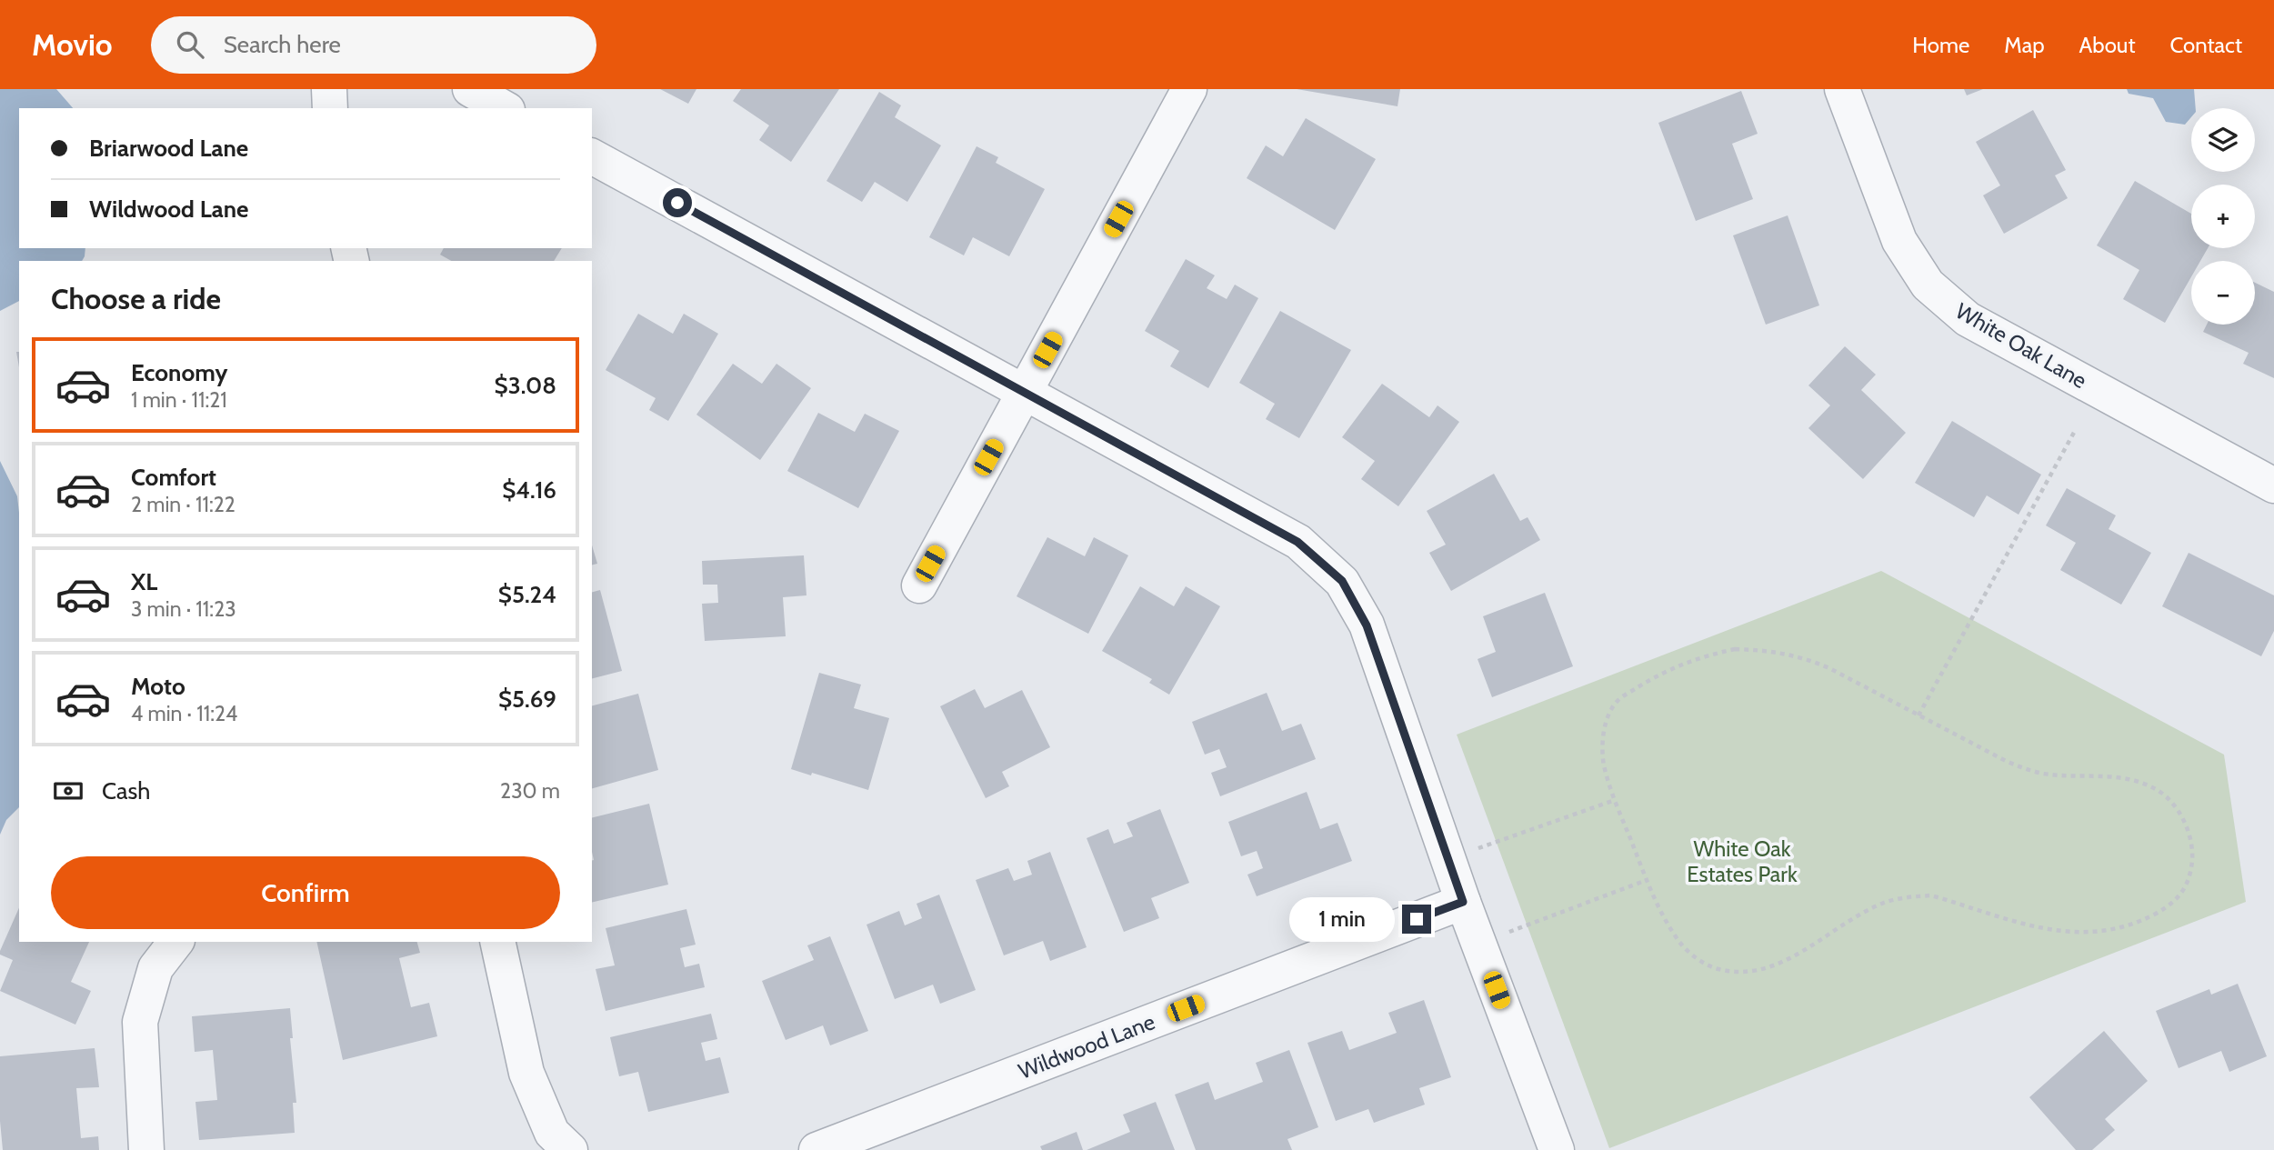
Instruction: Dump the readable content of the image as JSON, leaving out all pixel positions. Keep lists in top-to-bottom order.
{
  "streets": {
    "street": ["White Oak Lane", "Wildwood Lane"]
  },
  "parks": ["White Oak Estates Park"],
  "page": {
    "header": "Movio",
    "search": "Search here",
    "nav": [
      "Home",
      "Map",
      "About",
      "Contact"
    ],
    "map_buttons": ["+", "−"],
    "banner": ["Briarwood Lane", "Wildwood Lane"],
    "heading": "Choose a ride",
    "list": [
      {
        "name": "Economy",
        "note": "1 min · 11:21",
        "value": "$3.08"
      },
      {
        "name": "Comfort",
        "note": "2 min · 11:22",
        "value": "$4.16"
      },
      {
        "name": "XL",
        "note": "3 min · 11:23",
        "value": "$5.24"
      },
      {
        "name": "Moto",
        "note": "4 min · 11:24",
        "value": "$5.69"
      }
    ],
    "pay": ["Cash", "230 m"],
    "buttons": "Confirm",
    "bubble": "1 min"
  }
}
